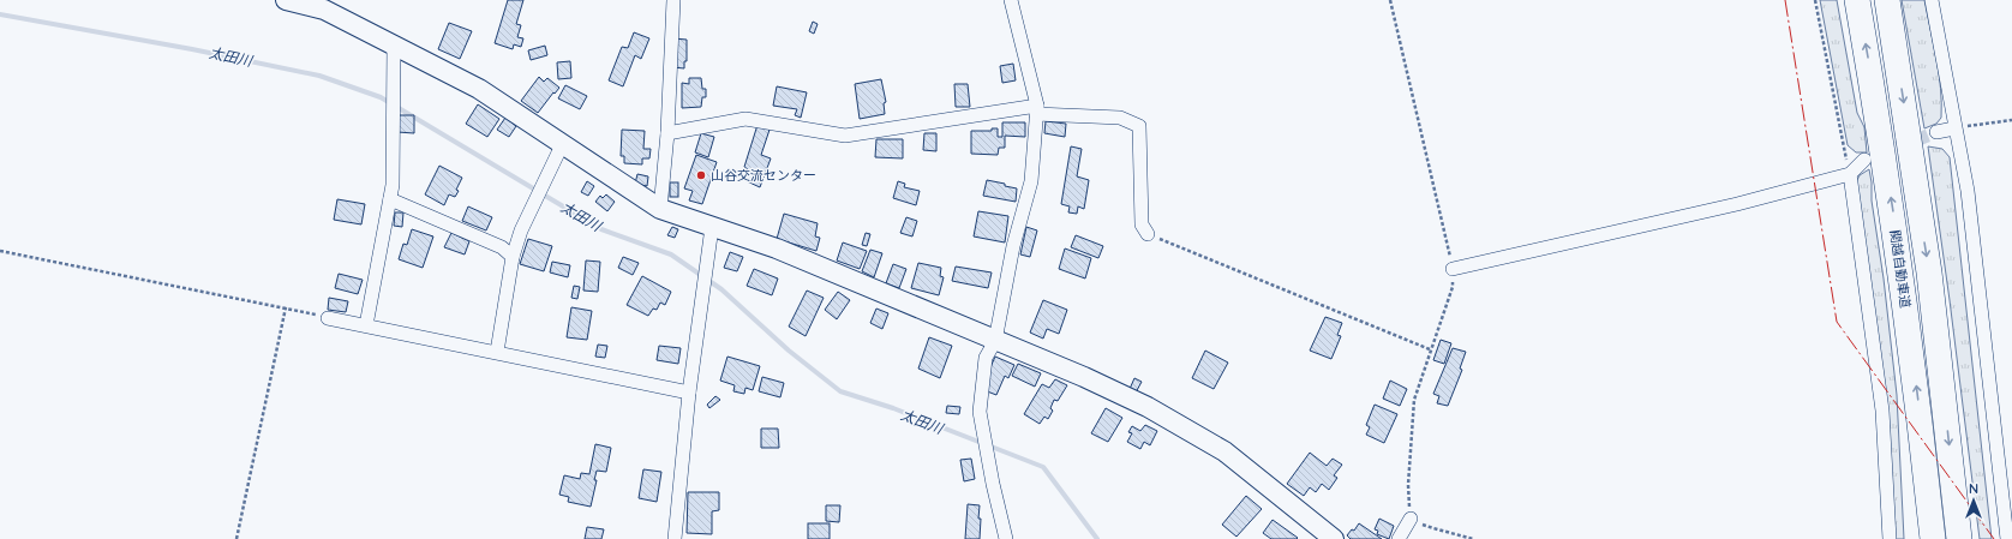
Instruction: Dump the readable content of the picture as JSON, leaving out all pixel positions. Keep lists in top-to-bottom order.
{
  "streets": {
    "highway": ["関越自動車道"]
  },
  "water": ["太田川"],
  "places": ["山谷交流センター"],
  "north": "top"
}
